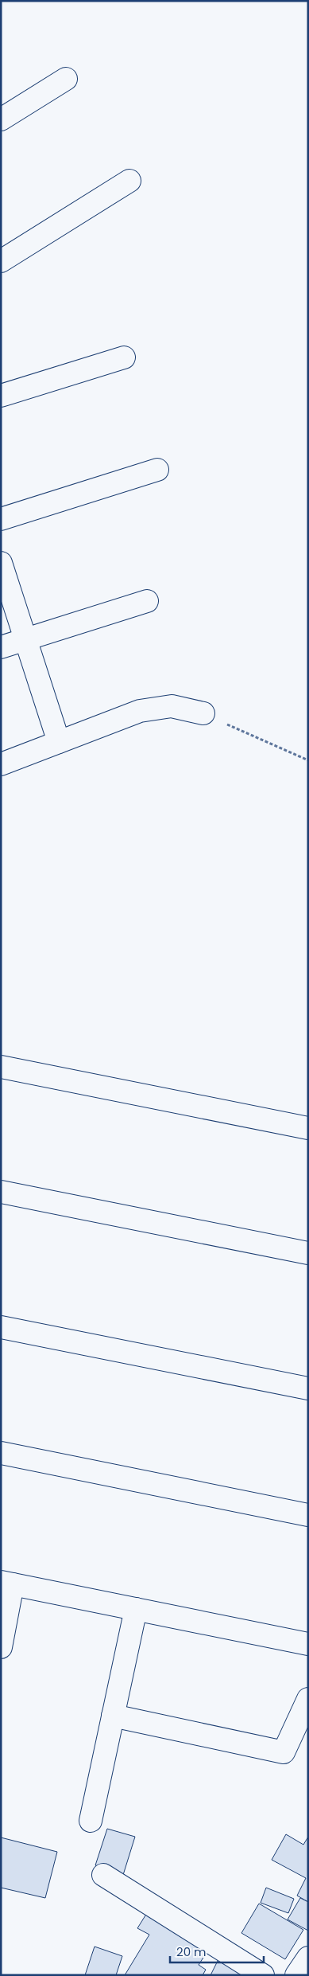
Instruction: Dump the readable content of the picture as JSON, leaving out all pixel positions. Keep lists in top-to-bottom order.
{
  "scale_bar": "20 m"
}
